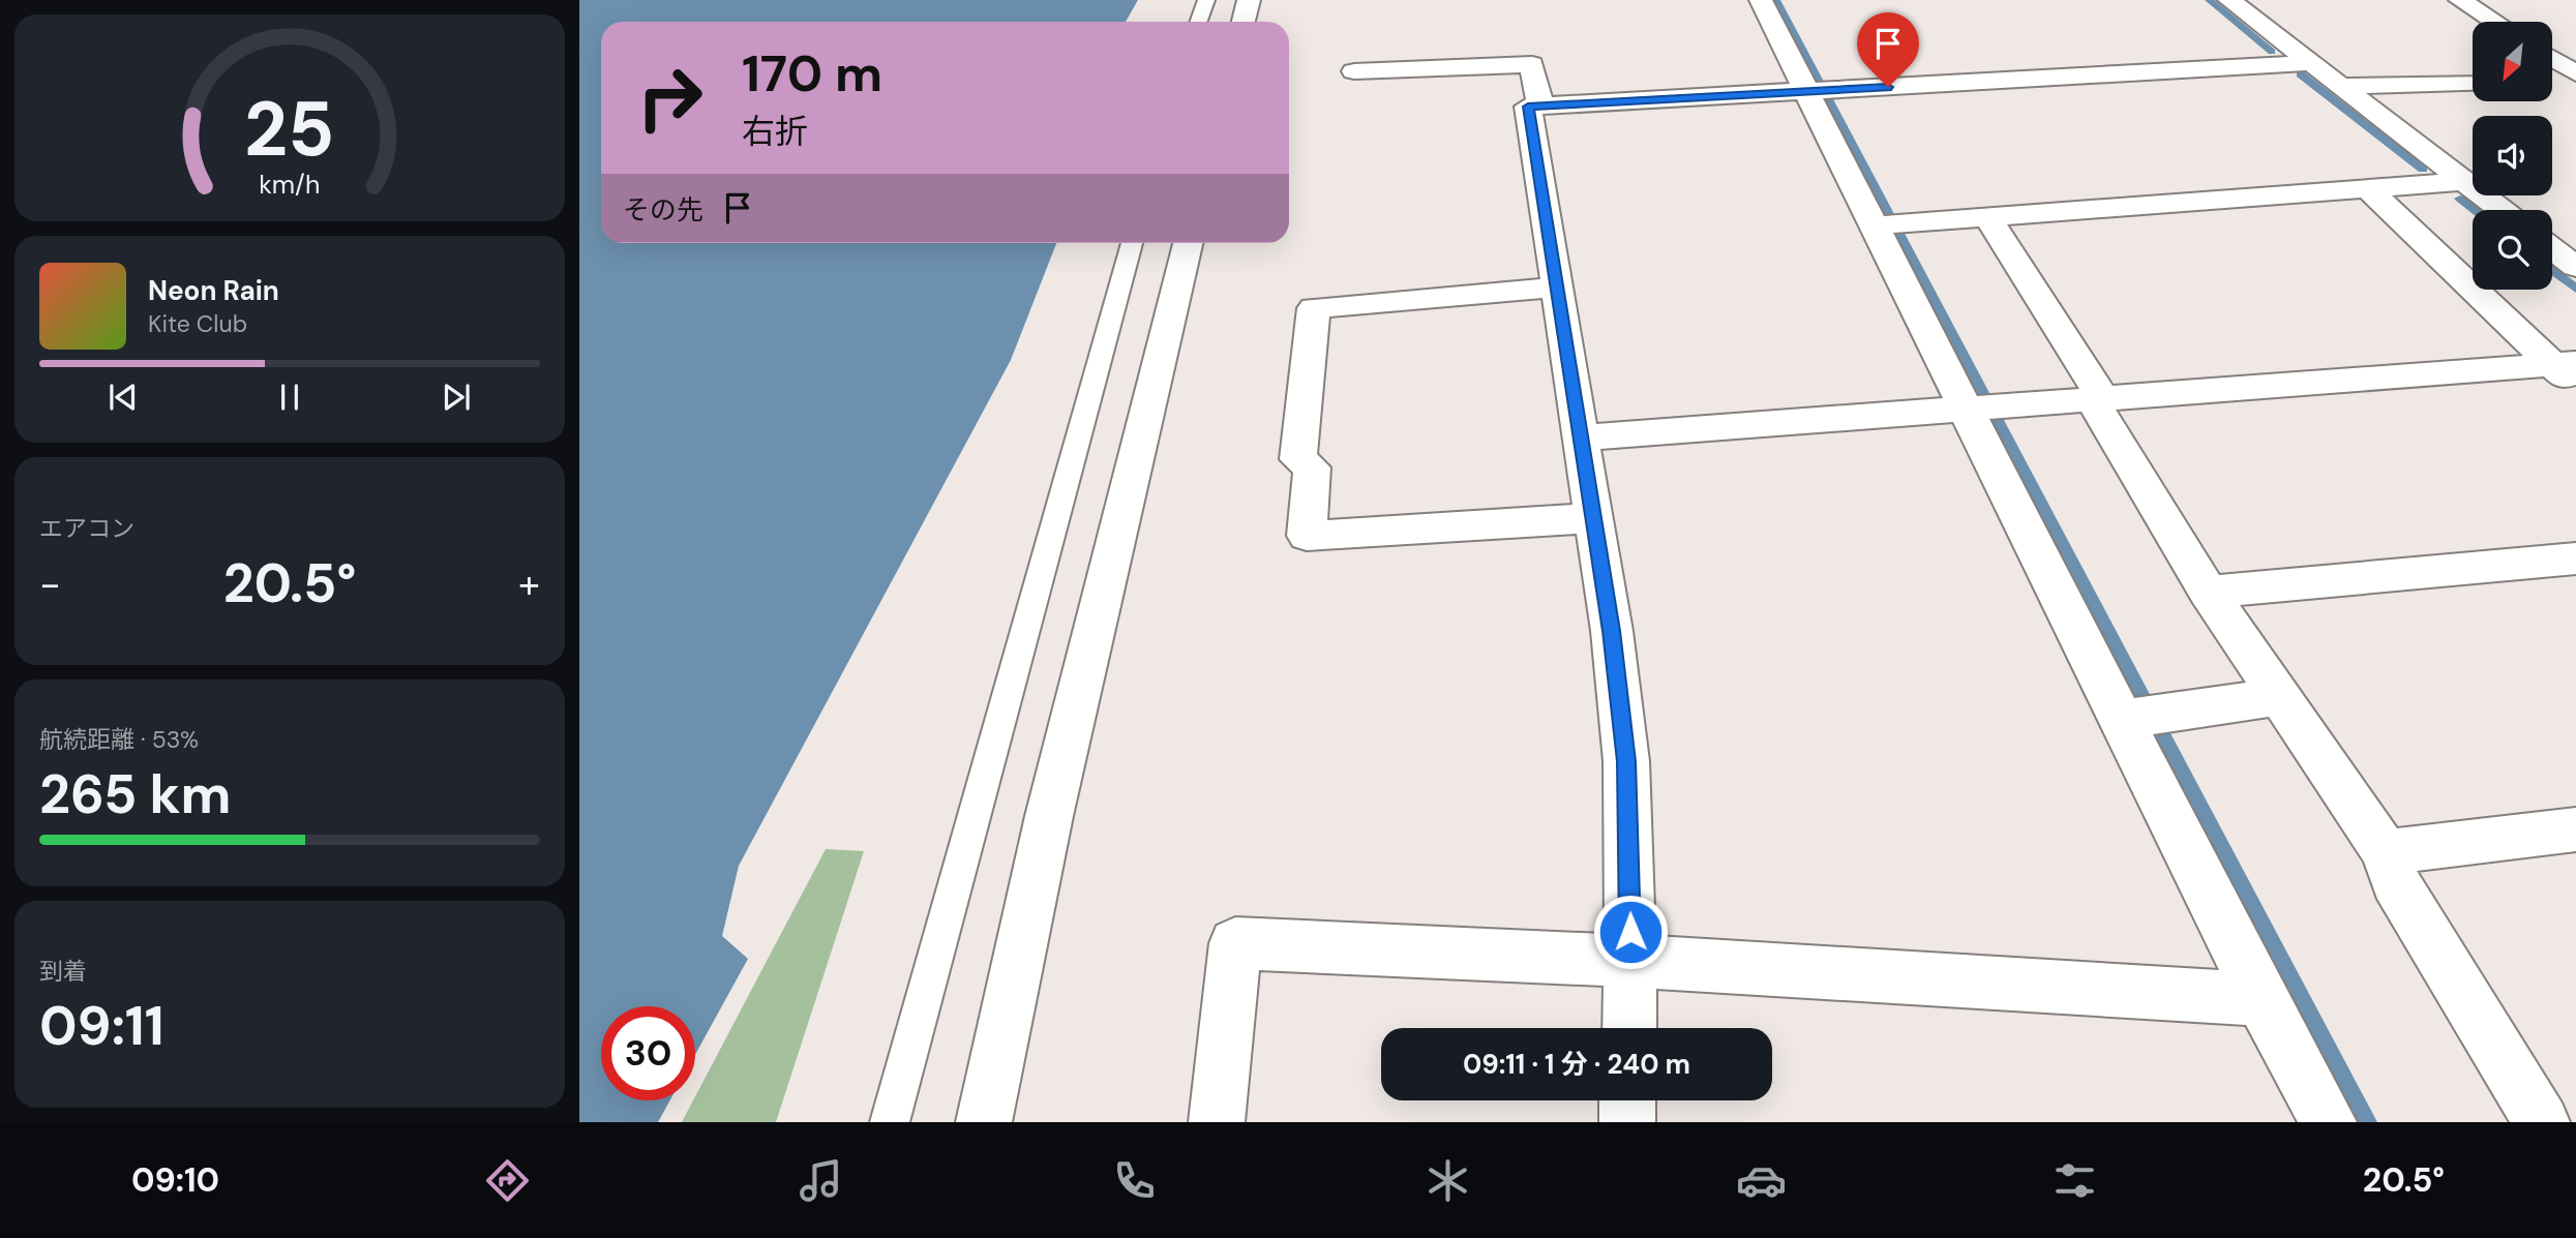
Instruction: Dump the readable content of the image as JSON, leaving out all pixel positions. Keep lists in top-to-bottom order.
{
  "north": "bottom left",
  "page": {
    "turn": ["170 m", "右折"],
    "then": "その先",
    "song": ["Neon Rain", "Kite Club"],
    "tile": [
      "エアコン",
      ["航続距離 · 53%", "265 km"],
      ["到着", "09:11"]
    ],
    "heat": ["−", "20.5°", "+"],
    "limit": "30",
    "trip": "09:11 · 1 分 · 240 m",
    "tabs": ["09:10", "20.5°"],
    "gauge": ["25", "km/h"]
  }
}
